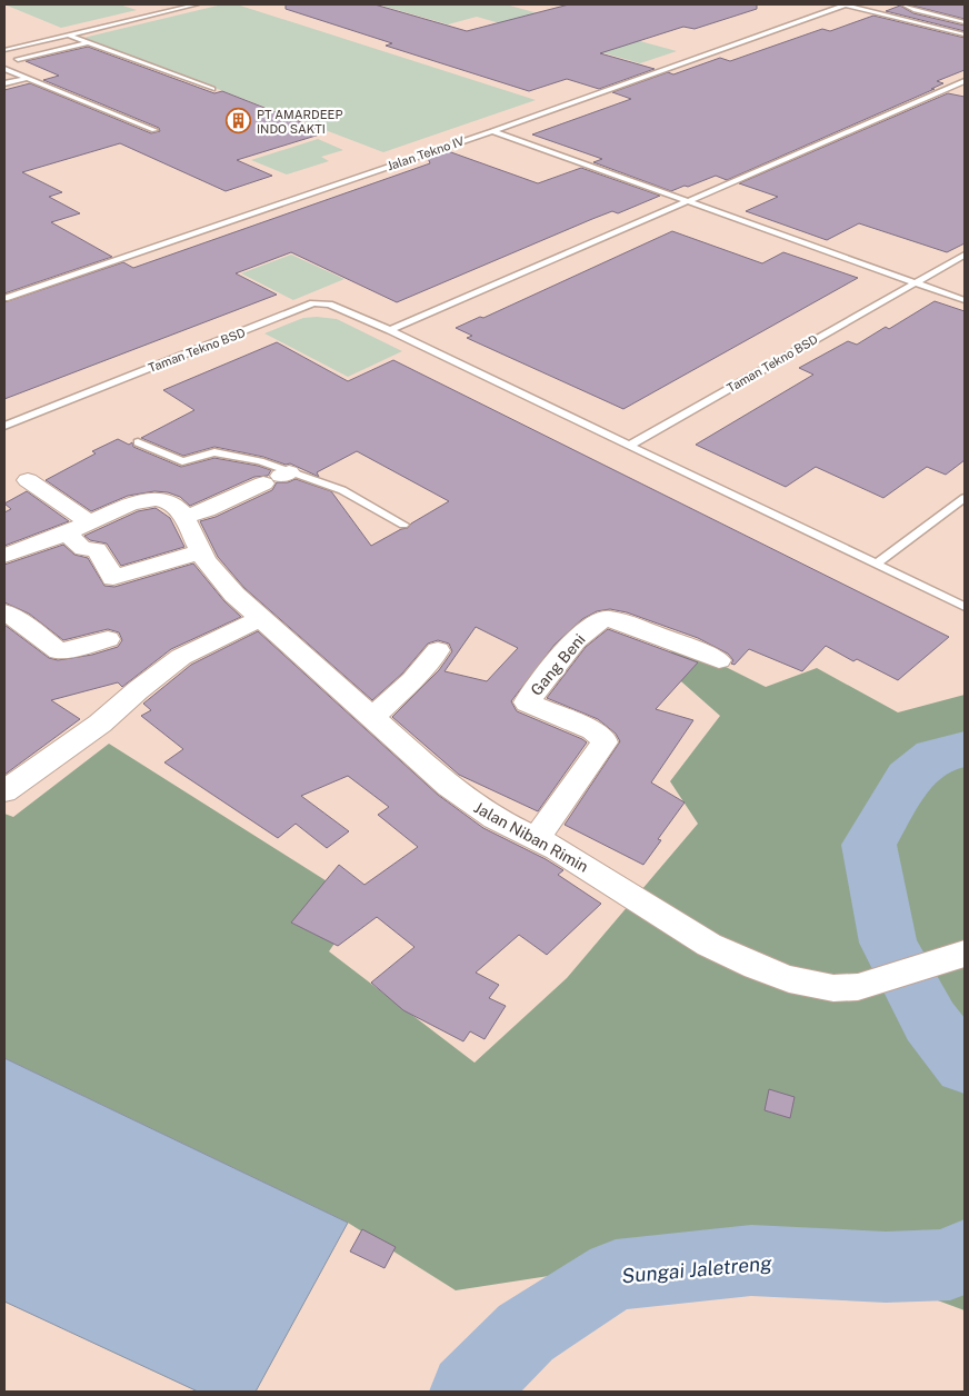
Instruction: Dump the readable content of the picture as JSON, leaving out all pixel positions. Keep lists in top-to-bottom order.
{
  "streets": {
    "street": ["Gang Beni", "Jalan Niban Rimin"],
    "lane": ["Jalan Tekno IV", "Taman Tekno BSD"]
  },
  "crossings": [
    ["Gang Beni", "Jalan Niban Rimin"]
  ],
  "water": ["Sungai Jaletreng"],
  "places": {
    "building": ["PT AMARDEEP INDO SAKTI"]
  }
}
